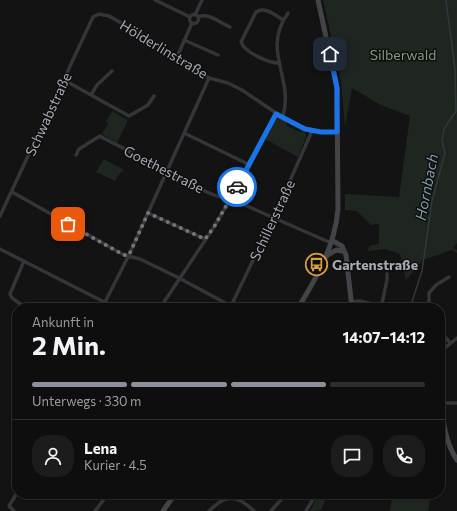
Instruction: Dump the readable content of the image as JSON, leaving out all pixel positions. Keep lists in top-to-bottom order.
{
  "streets": {
    "street": [
      "Hölderlinstraße",
      "Schwabstraße",
      "Goethestraße",
      "Schillerstraße"
    ]
  },
  "crossings": [
    ["Hölderlinstraße", "Schwabstraße"],
    ["Hölderlinstraße", "Schillerstraße"],
    ["Goethestraße", "Schillerstraße"]
  ],
  "water": ["Hornbach"],
  "parks": ["Silberwald"],
  "places": {
    "bus stop": ["Gartenstraße"]
  },
  "page": {
    "heading": ["2 Min.", "Ankunft in", "14:07–14:12"],
    "panel": ["Lena", "Kurier · 4.5"],
    "bar": "Unterwegs · 330 m"
  }
}
